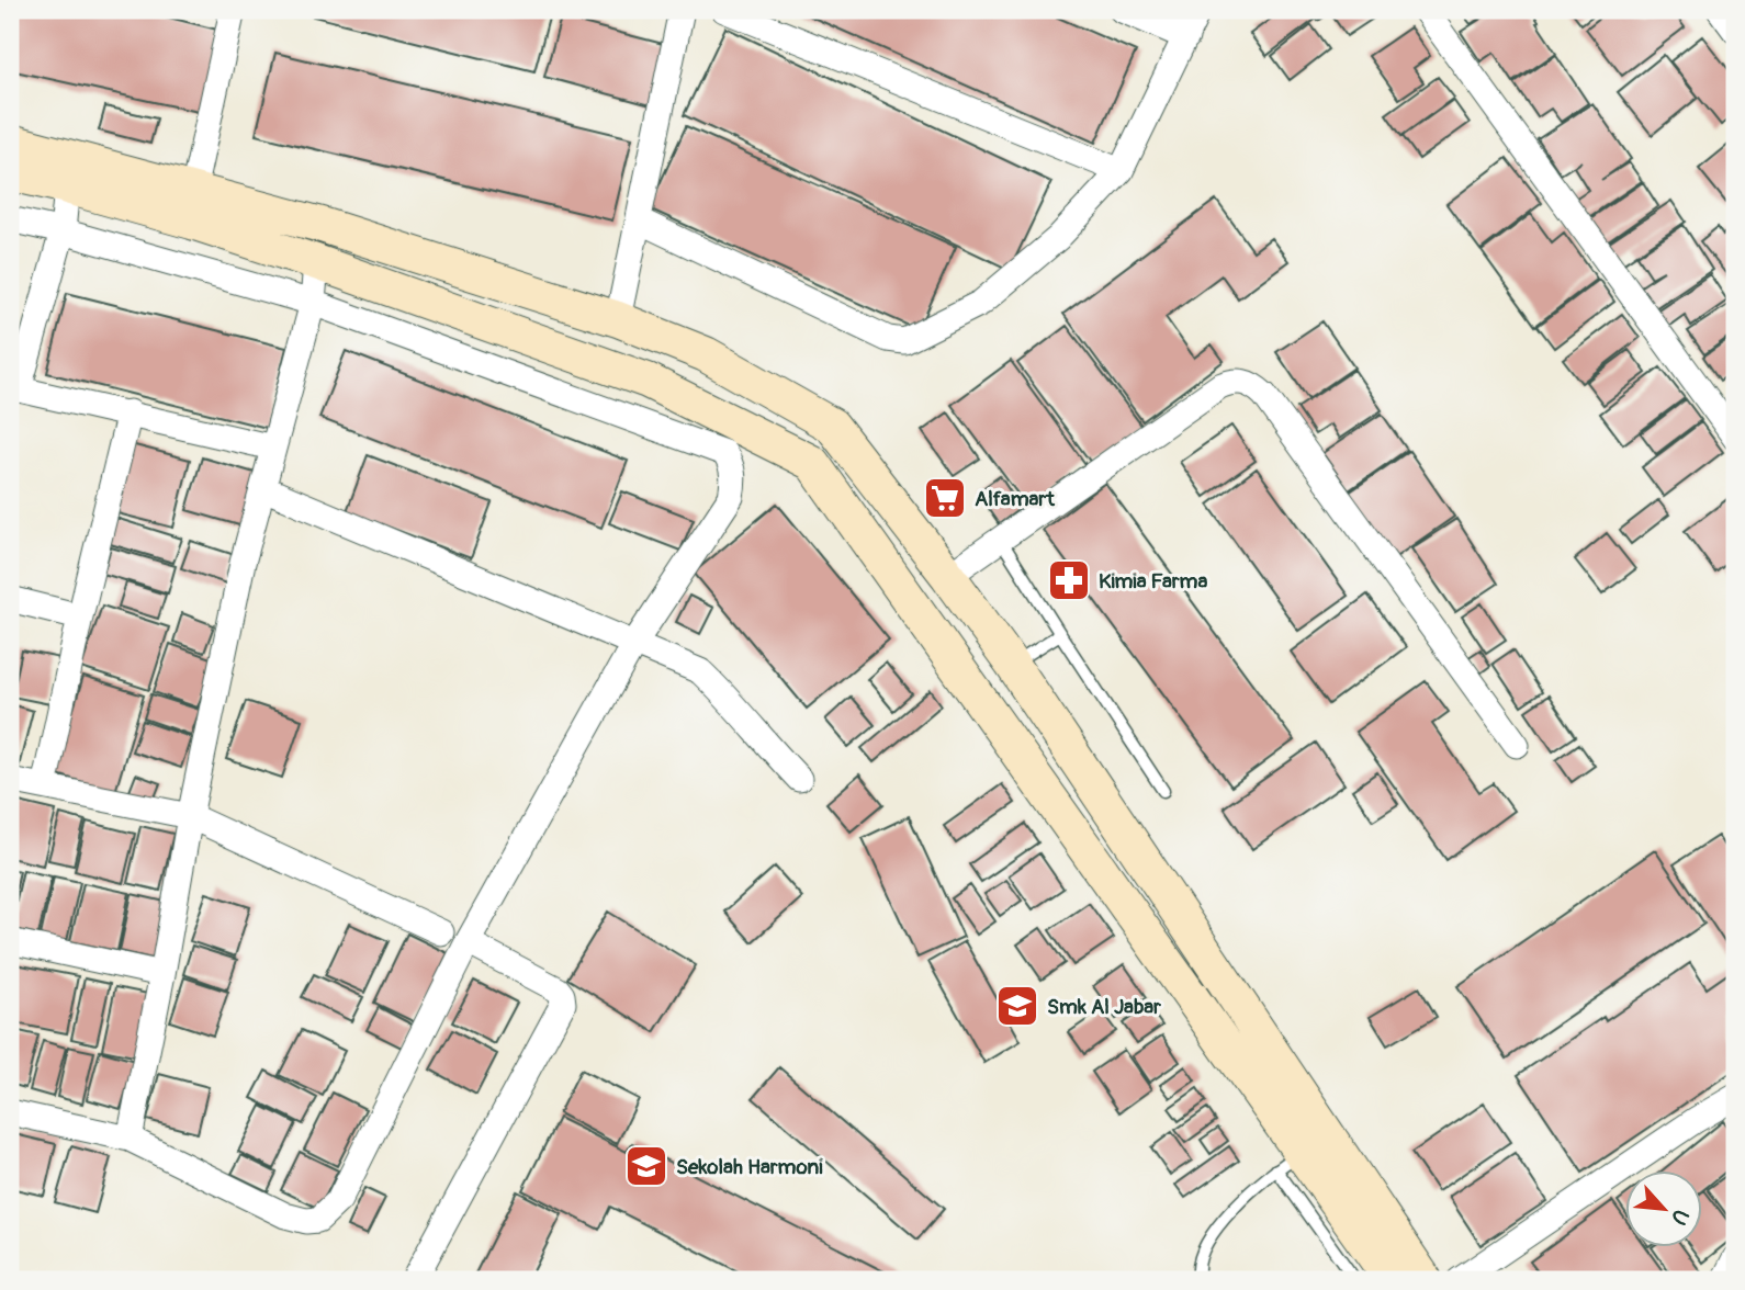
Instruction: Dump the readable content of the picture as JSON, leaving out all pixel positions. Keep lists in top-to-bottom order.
{
  "places": {
    "supermarket": ["Alfamart"],
    "pharmacy": ["Kimia Farma"],
    "school or university": ["Smk Al Jabar", "Sekolah Harmoni"]
  },
  "north": "bottom right"
}
